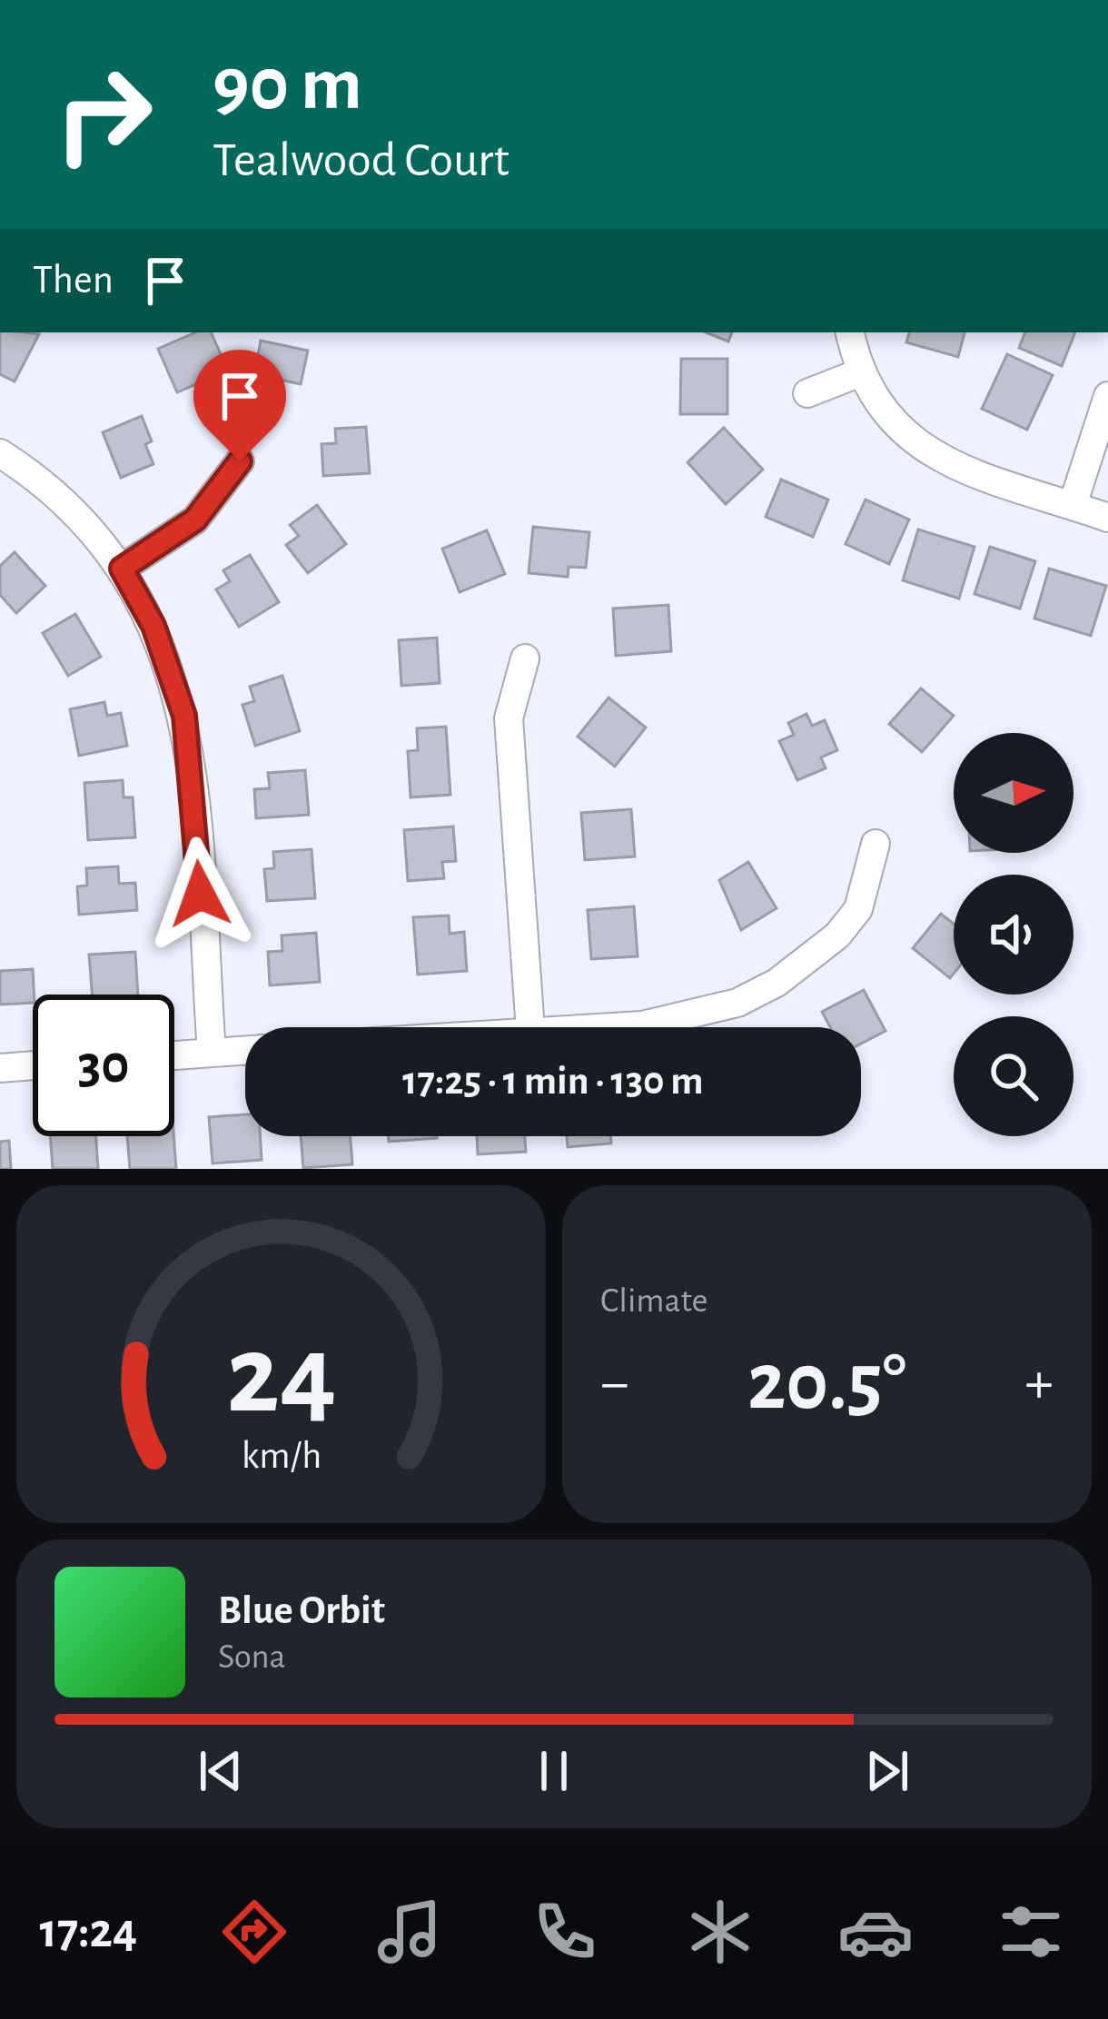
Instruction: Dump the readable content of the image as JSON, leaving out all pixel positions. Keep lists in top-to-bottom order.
{
  "north": "right",
  "page": {
    "turn": ["90 m", "Tealwood Court"],
    "then": "Then",
    "limit": "30",
    "trip": "17:25 · 1 min · 130 m",
    "tile": "Climate",
    "heat": ["−", "20.5°", "+"],
    "song": ["Blue Orbit", "Sona"],
    "tabs": "17:24",
    "gauge": ["24", "km/h"]
  }
}
